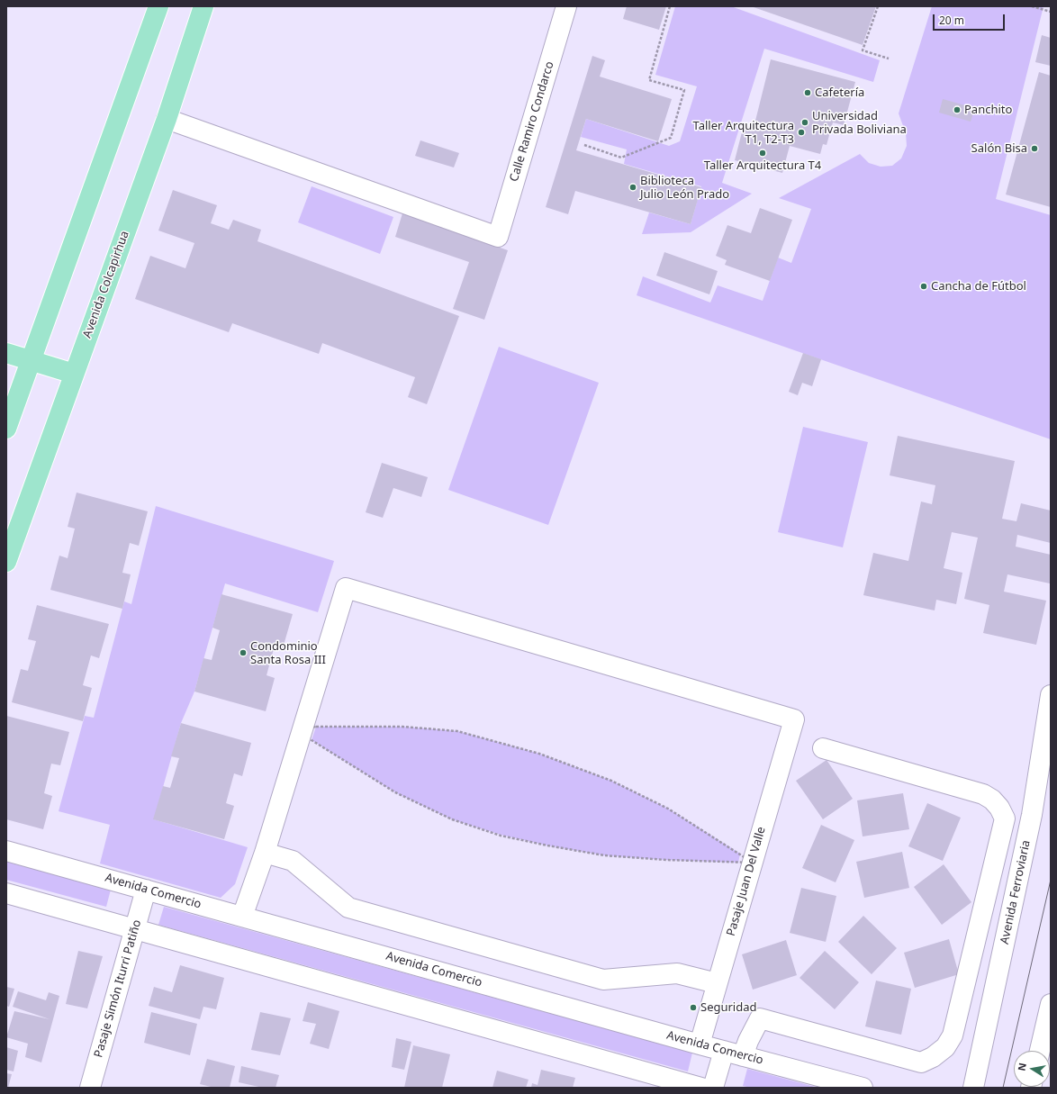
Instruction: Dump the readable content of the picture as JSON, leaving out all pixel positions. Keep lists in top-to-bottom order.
{
  "streets": {
    "main road": ["Avenida Colcapirhua"],
    "street": [
      "Calle Ramiro Condarco",
      "Pasaje Juan Del Valle",
      "Avenida Comercio",
      "Avenida Ferroviaria",
      "Pasaje Simón Iturri Patiño"
    ]
  },
  "crossings": [
    ["Calle Ramiro Condarco", "Avenida Colcapirhua"],
    ["Pasaje Juan Del Valle", "Avenida Comercio"],
    ["Avenida Comercio", "Pasaje Simón Iturri Patiño"]
  ],
  "places": [
    "Cafetería",
    "Panchito",
    "Universidad Privada Boliviana",
    "Taller Arquitectura T1, T2-T3",
    "Salón Bisa",
    "Taller Arquitectura T4",
    "Biblioteca Julio León Prado",
    "Cancha de Fútbol",
    "Condominio Santa Rosa III",
    "Seguridad"
  ],
  "scale_bar": "20 m",
  "north": "left"
}
